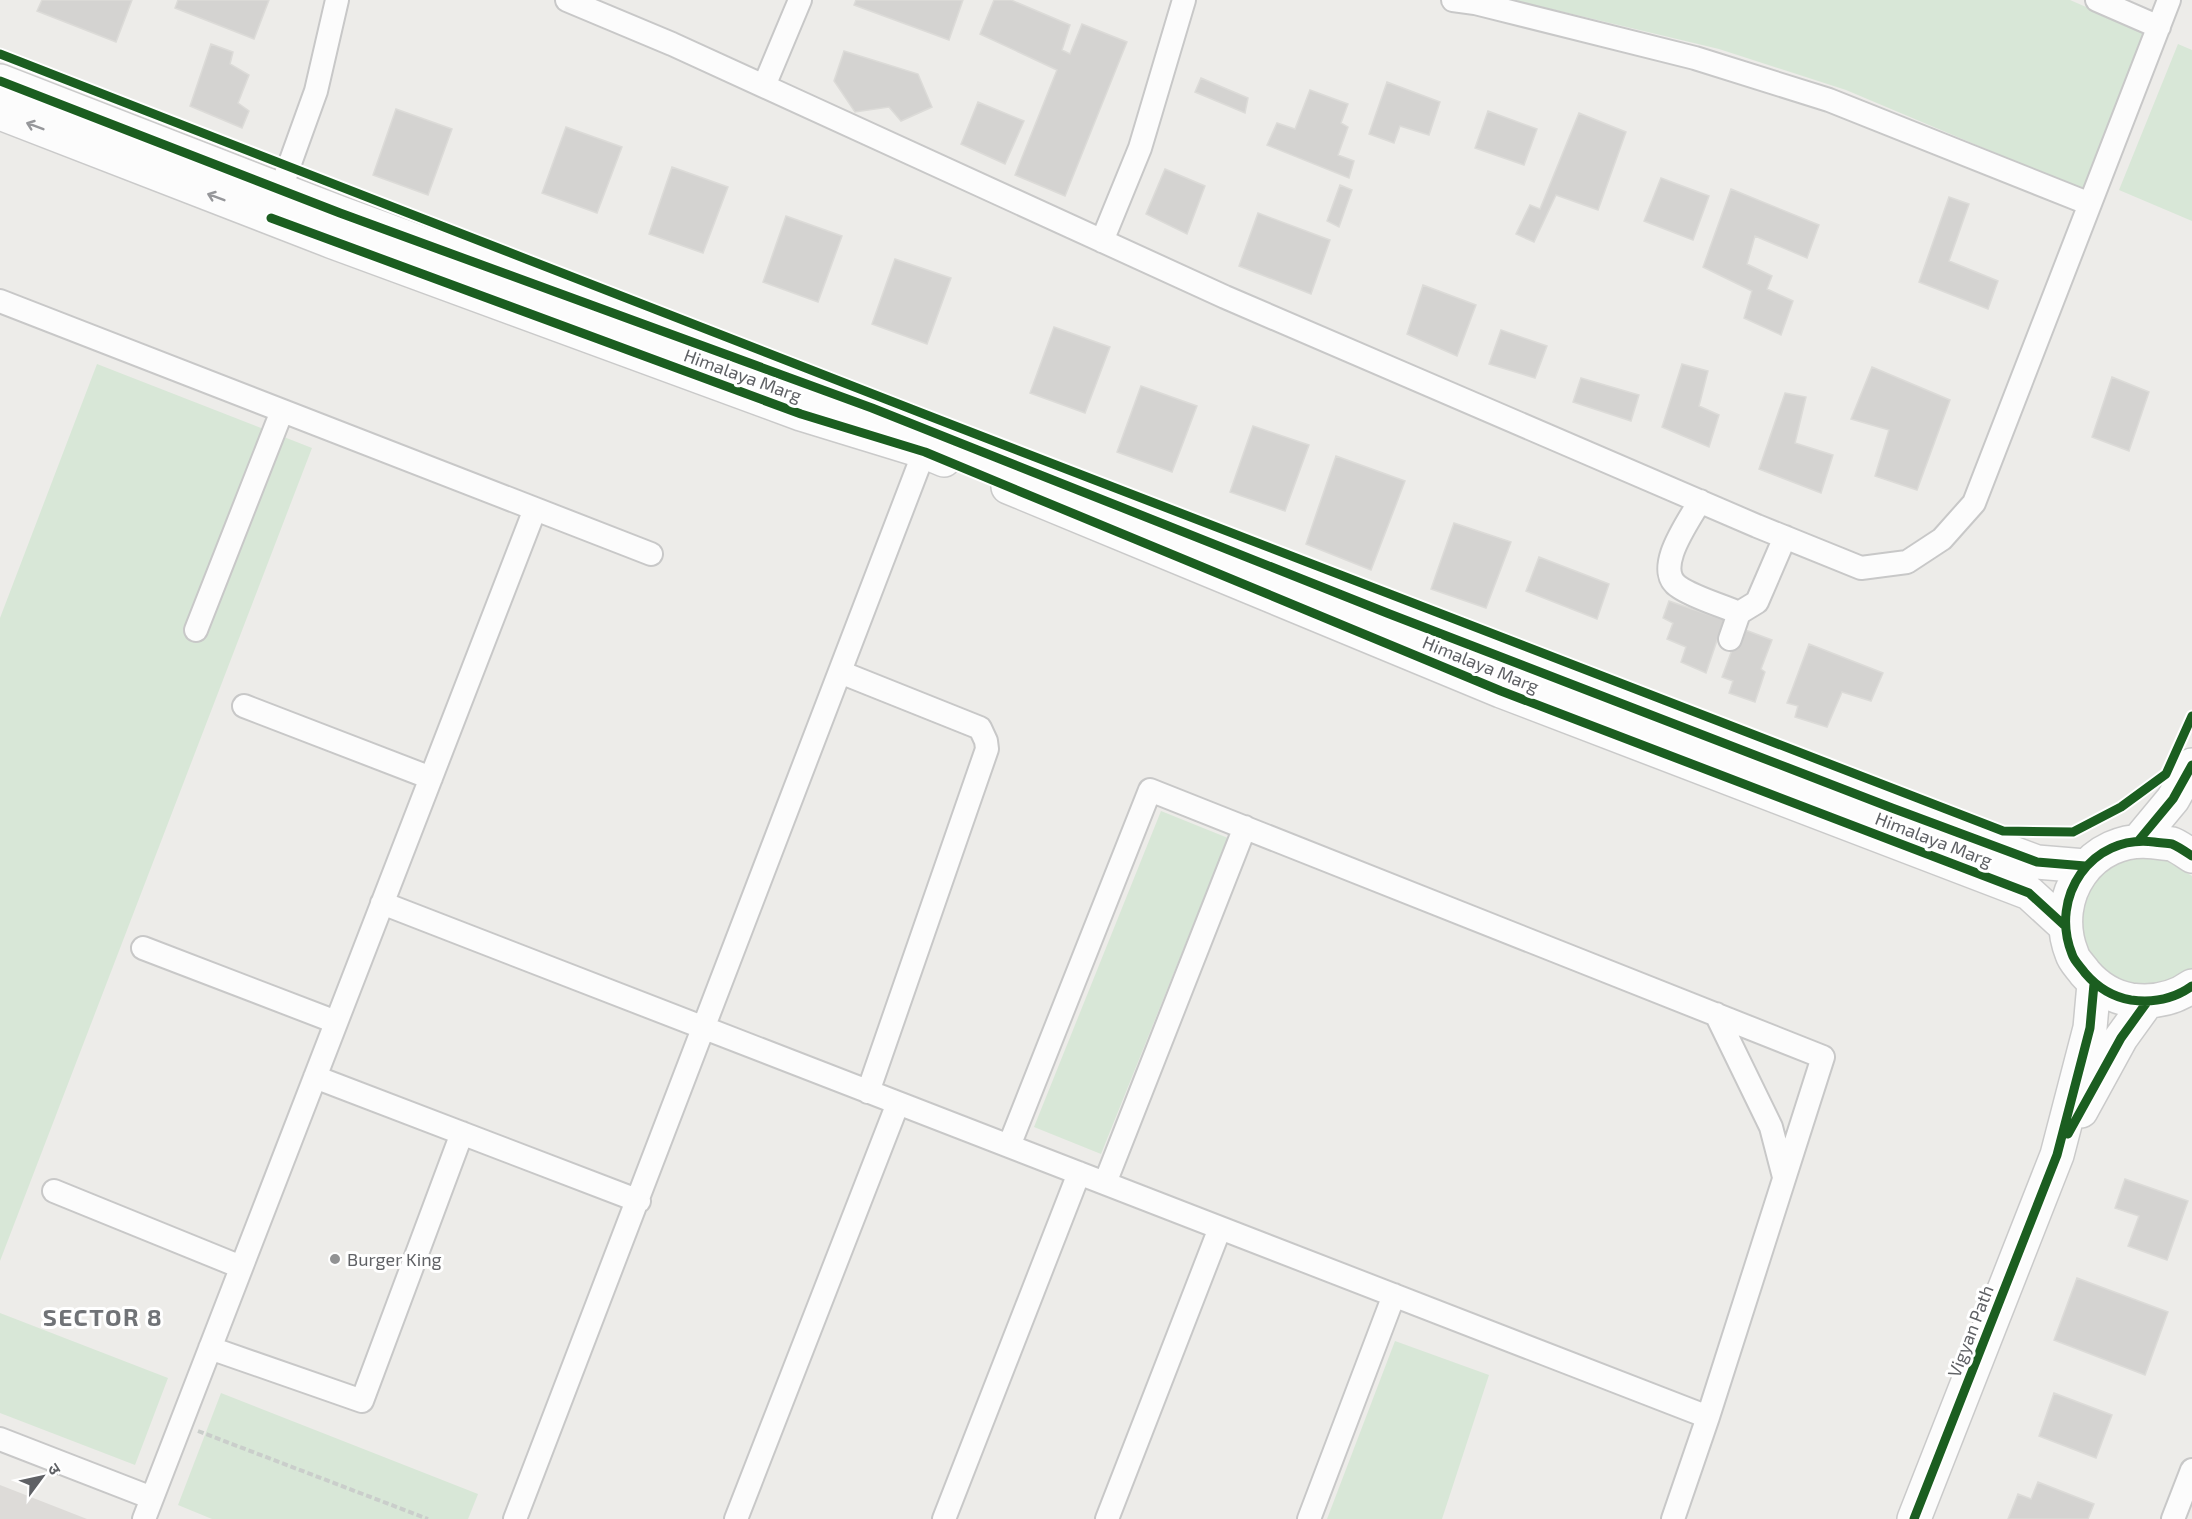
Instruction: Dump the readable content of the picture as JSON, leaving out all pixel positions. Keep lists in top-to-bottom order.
{
  "streets": {
    "main road": ["Himalaya Marg", "Vigyan Path"]
  },
  "districts": ["SECTOR 8"],
  "places": ["Burger King"],
  "north": "top right"
}
